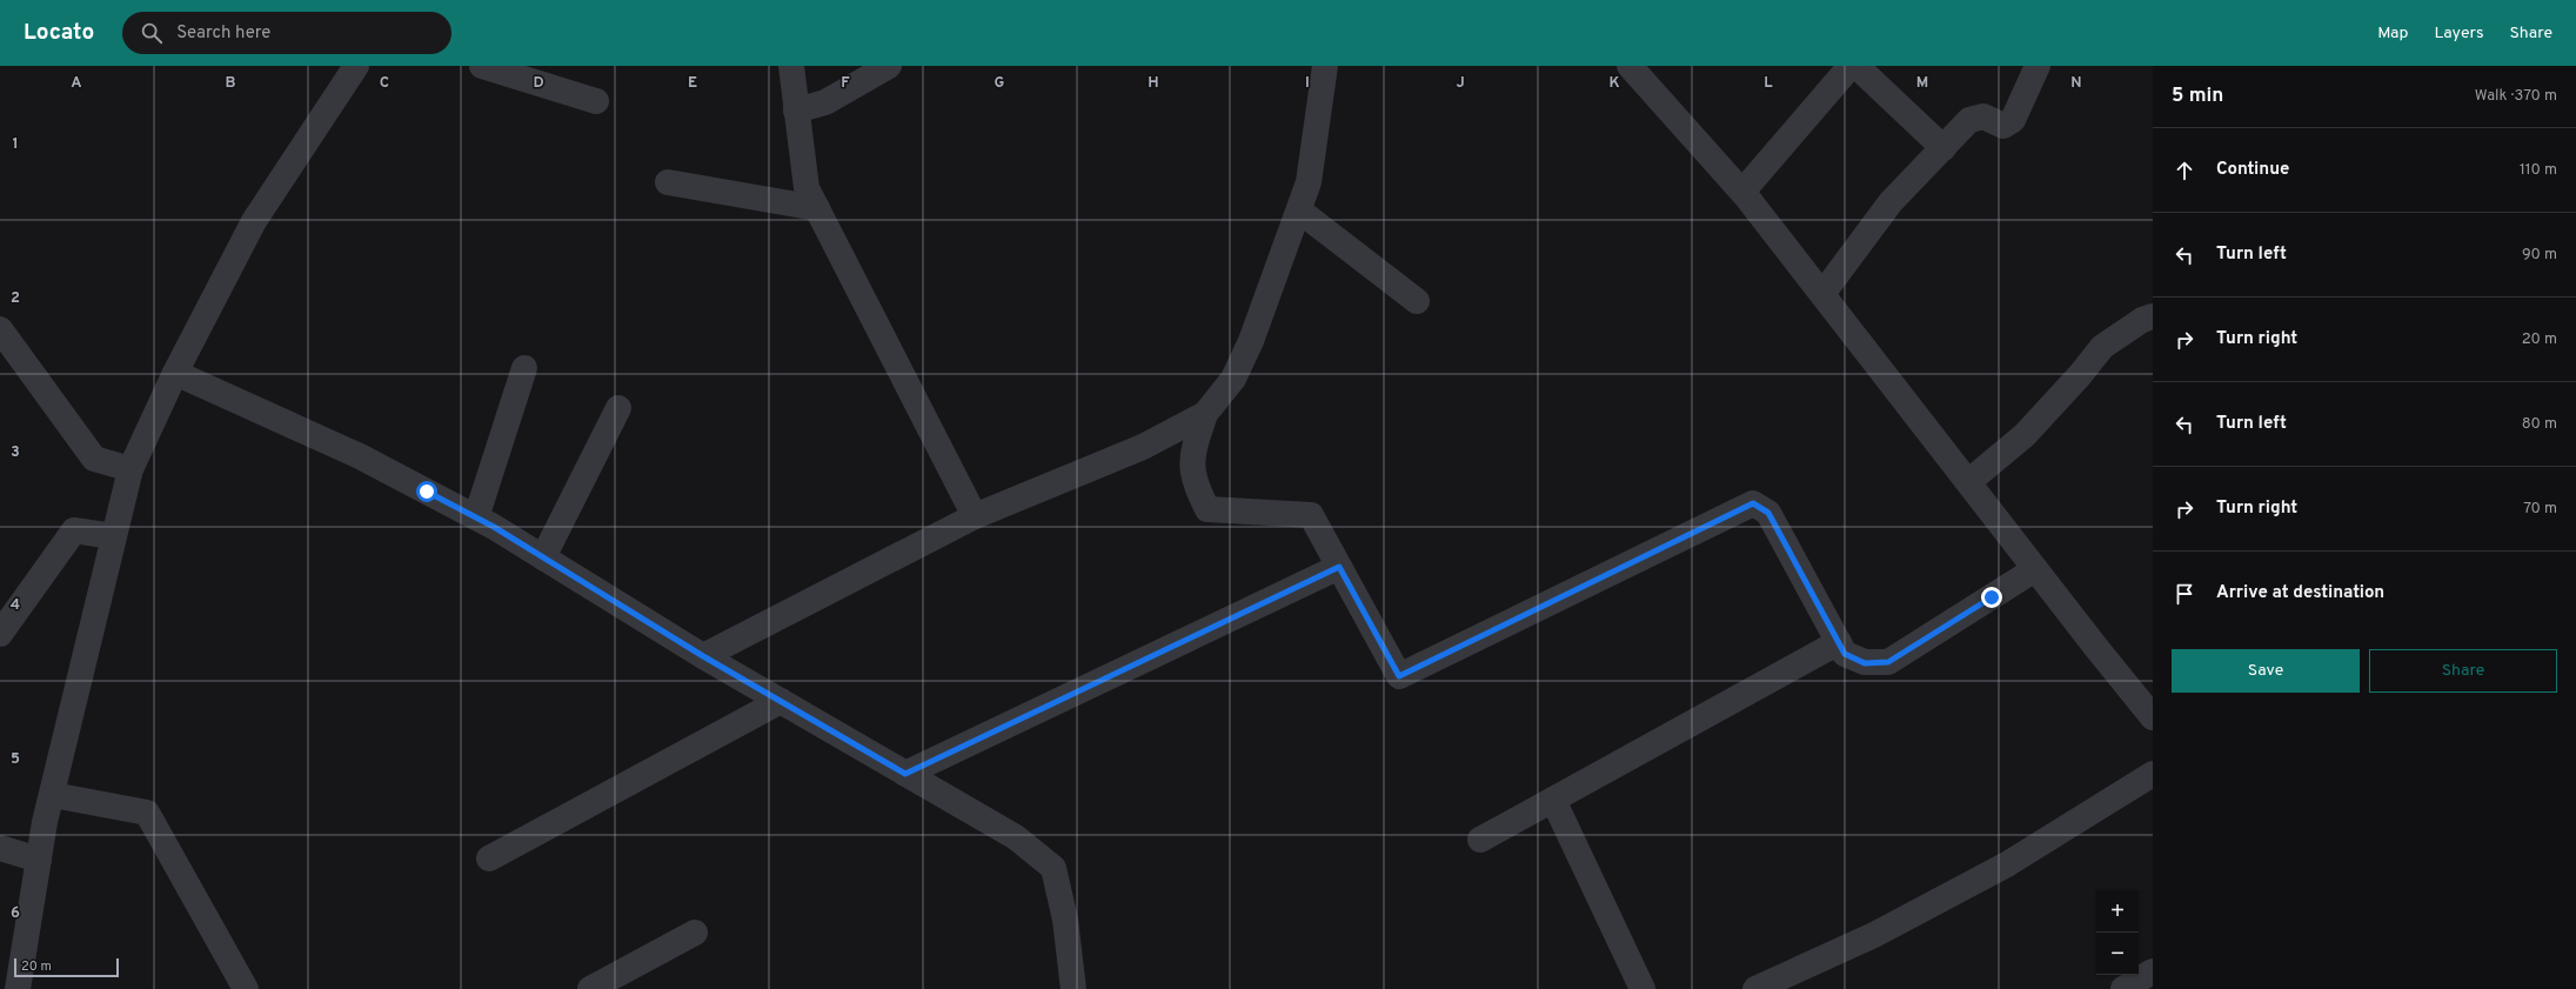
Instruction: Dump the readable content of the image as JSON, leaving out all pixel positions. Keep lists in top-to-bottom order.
{
  "scale_bar": "20 m",
  "page": {
    "header": "Locato",
    "search": "Search here",
    "nav": ["Map", "Layers", "Share"],
    "heading": ["5 min", "Walk · 370 m"],
    "list": [
      ["Continue", "110 m"],
      ["Turn left", "90 m"],
      ["Turn right", "20 m"],
      ["Turn left", "80 m"],
      ["Turn right", "70 m"],
      "Arrive at destination"
    ],
    "buttons": ["Save", "Share"],
    "map_buttons": ["+", "−"],
    "scale": "20 m"
  },
  "grid": {
    "columns": [
      "A",
      "B",
      "C",
      "D",
      "E",
      "F",
      "G",
      "H",
      "I",
      "J",
      "K",
      "L",
      "M",
      "N"
    ],
    "rows": [
      "1",
      "2",
      "3",
      "4",
      "5",
      "6"
    ]
  }
}
